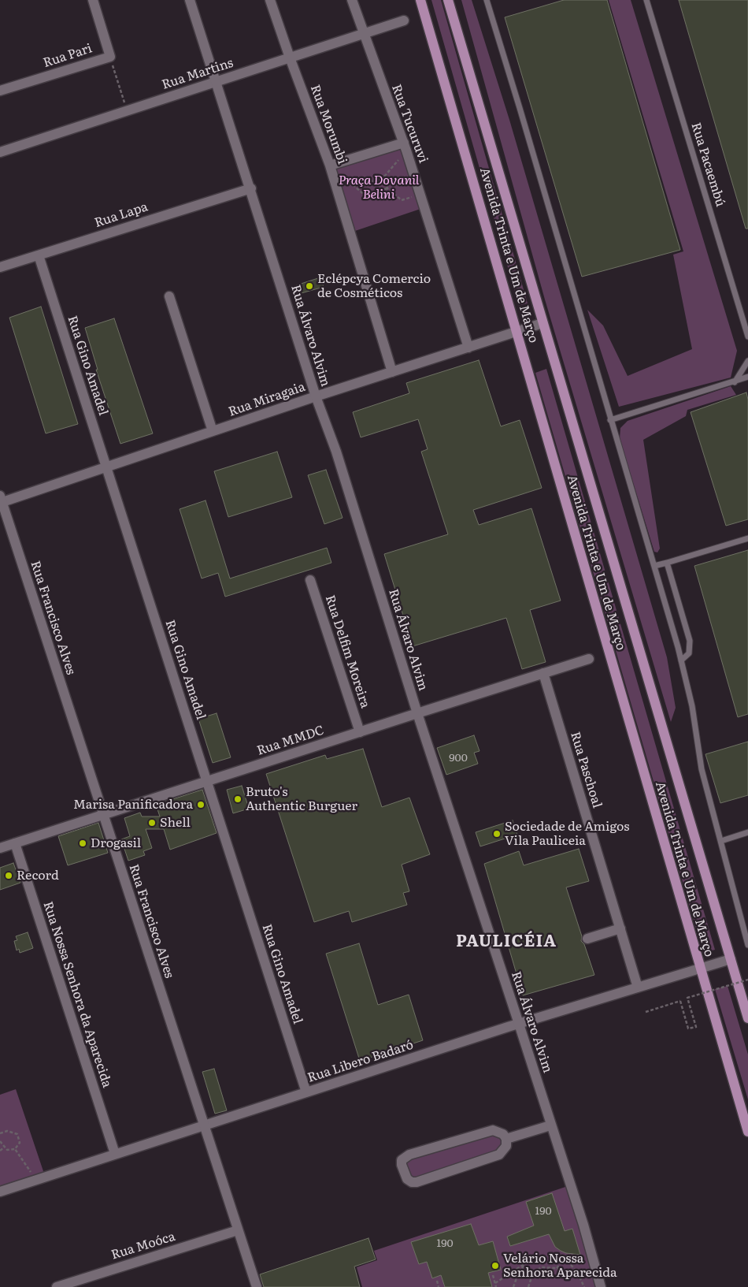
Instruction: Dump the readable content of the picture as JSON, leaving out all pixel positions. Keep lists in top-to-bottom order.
{
  "streets": {
    "main road": ["Avenida Trinta e Um de Março"],
    "street": [
      "Rua Pari",
      "Rua Martins",
      "Rua Tucuruvi",
      "Rua Morumbi",
      "Rua Lapa",
      "Rua Álvaro Alvim",
      "Rua Gino Amadel",
      "Rua Miragaia",
      "Rua Francisco Alves",
      "Rua Delfim Moreira",
      "Rua MMDC",
      "Rua Paschoal",
      "Rua Nossa Senhora da Aparecida",
      "Rua Libero Badaró",
      "Rua Moóca"
    ],
    "lane": ["Rua Pacaembú"]
  },
  "crossings": [
    ["Rua Martins", "Rua Tucuruvi"],
    ["Rua Martins", "Rua Morumbi"],
    ["Rua Martins", "Rua Álvaro Alvim"],
    ["Rua Tucuruvi", "Rua Miragaia"],
    ["Rua Morumbi", "Rua Miragaia"],
    ["Rua Lapa", "Rua Álvaro Alvim"],
    ["Rua Lapa", "Rua Gino Amadel"],
    ["Avenida Trinta e Um de Março", "Rua Miragaia"],
    ["Avenida Trinta e Um de Março", "Rua Libero Badaró"],
    ["Rua Álvaro Alvim", "Rua Miragaia"],
    ["Rua Álvaro Alvim", "Rua MMDC"],
    ["Rua Álvaro Alvim", "Rua Libero Badaró"],
    ["Rua Gino Amadel", "Rua Miragaia"],
    ["Rua Gino Amadel", "Rua MMDC"],
    ["Rua Gino Amadel", "Rua Libero Badaró"],
    ["Rua Miragaia", "Rua Francisco Alves"],
    ["Rua Francisco Alves", "Rua MMDC"],
    ["Rua Francisco Alves", "Rua Libero Badaró"],
    ["Rua Francisco Alves", "Rua Moóca"],
    ["Rua Delfim Moreira", "Rua MMDC"],
    ["Rua MMDC", "Rua Paschoal"],
    ["Rua MMDC", "Rua Nossa Senhora da Aparecida"],
    ["Rua Paschoal", "Rua Libero Badaró"],
    ["Rua Nossa Senhora da Aparecida", "Rua Libero Badaró"]
  ],
  "districts": ["PAULICÉIA"],
  "parks": ["Praça Dovanil Belini"],
  "places": [
    "Eclépcya Comercio de Cosméticos",
    "Bruto's Authentic Burguer",
    "Marisa Panificadora",
    "Shell",
    "Sociedade de Amigos Vila Pauliceia",
    "Drogasil",
    "Record",
    "Velário Nossa Senhora Aparecida"
  ],
  "house_numbers": ["900", "190", "190"]
}
